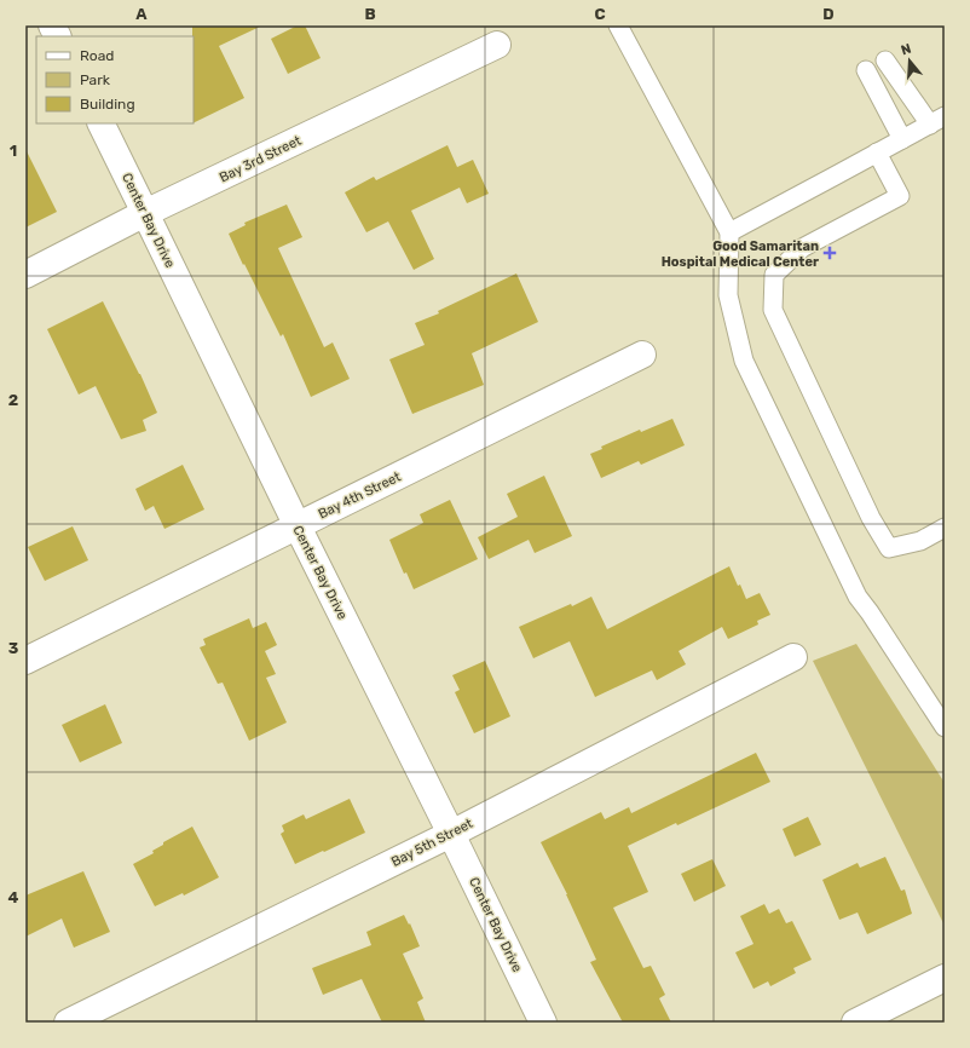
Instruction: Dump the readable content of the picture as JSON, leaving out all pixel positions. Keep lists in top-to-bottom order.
{
  "streets": {
    "street": [
      "Bay 3rd Street",
      "Center Bay Drive",
      "Bay 4th Street",
      "Bay 5th Street"
    ]
  },
  "crossings": [
    ["Bay 3rd Street", "Center Bay Drive"],
    ["Center Bay Drive", "Bay 4th Street"],
    ["Center Bay Drive", "Bay 5th Street"]
  ],
  "places": {
    "health": ["Good Samaritan Hospital Medical Center"]
  },
  "legend": ["Road", "Park", "Building"],
  "north": "top",
  "grid": {
    "columns": [
      "A",
      "B",
      "C",
      "D"
    ],
    "rows": [
      "1",
      "2",
      "3",
      "4"
    ]
  }
}
